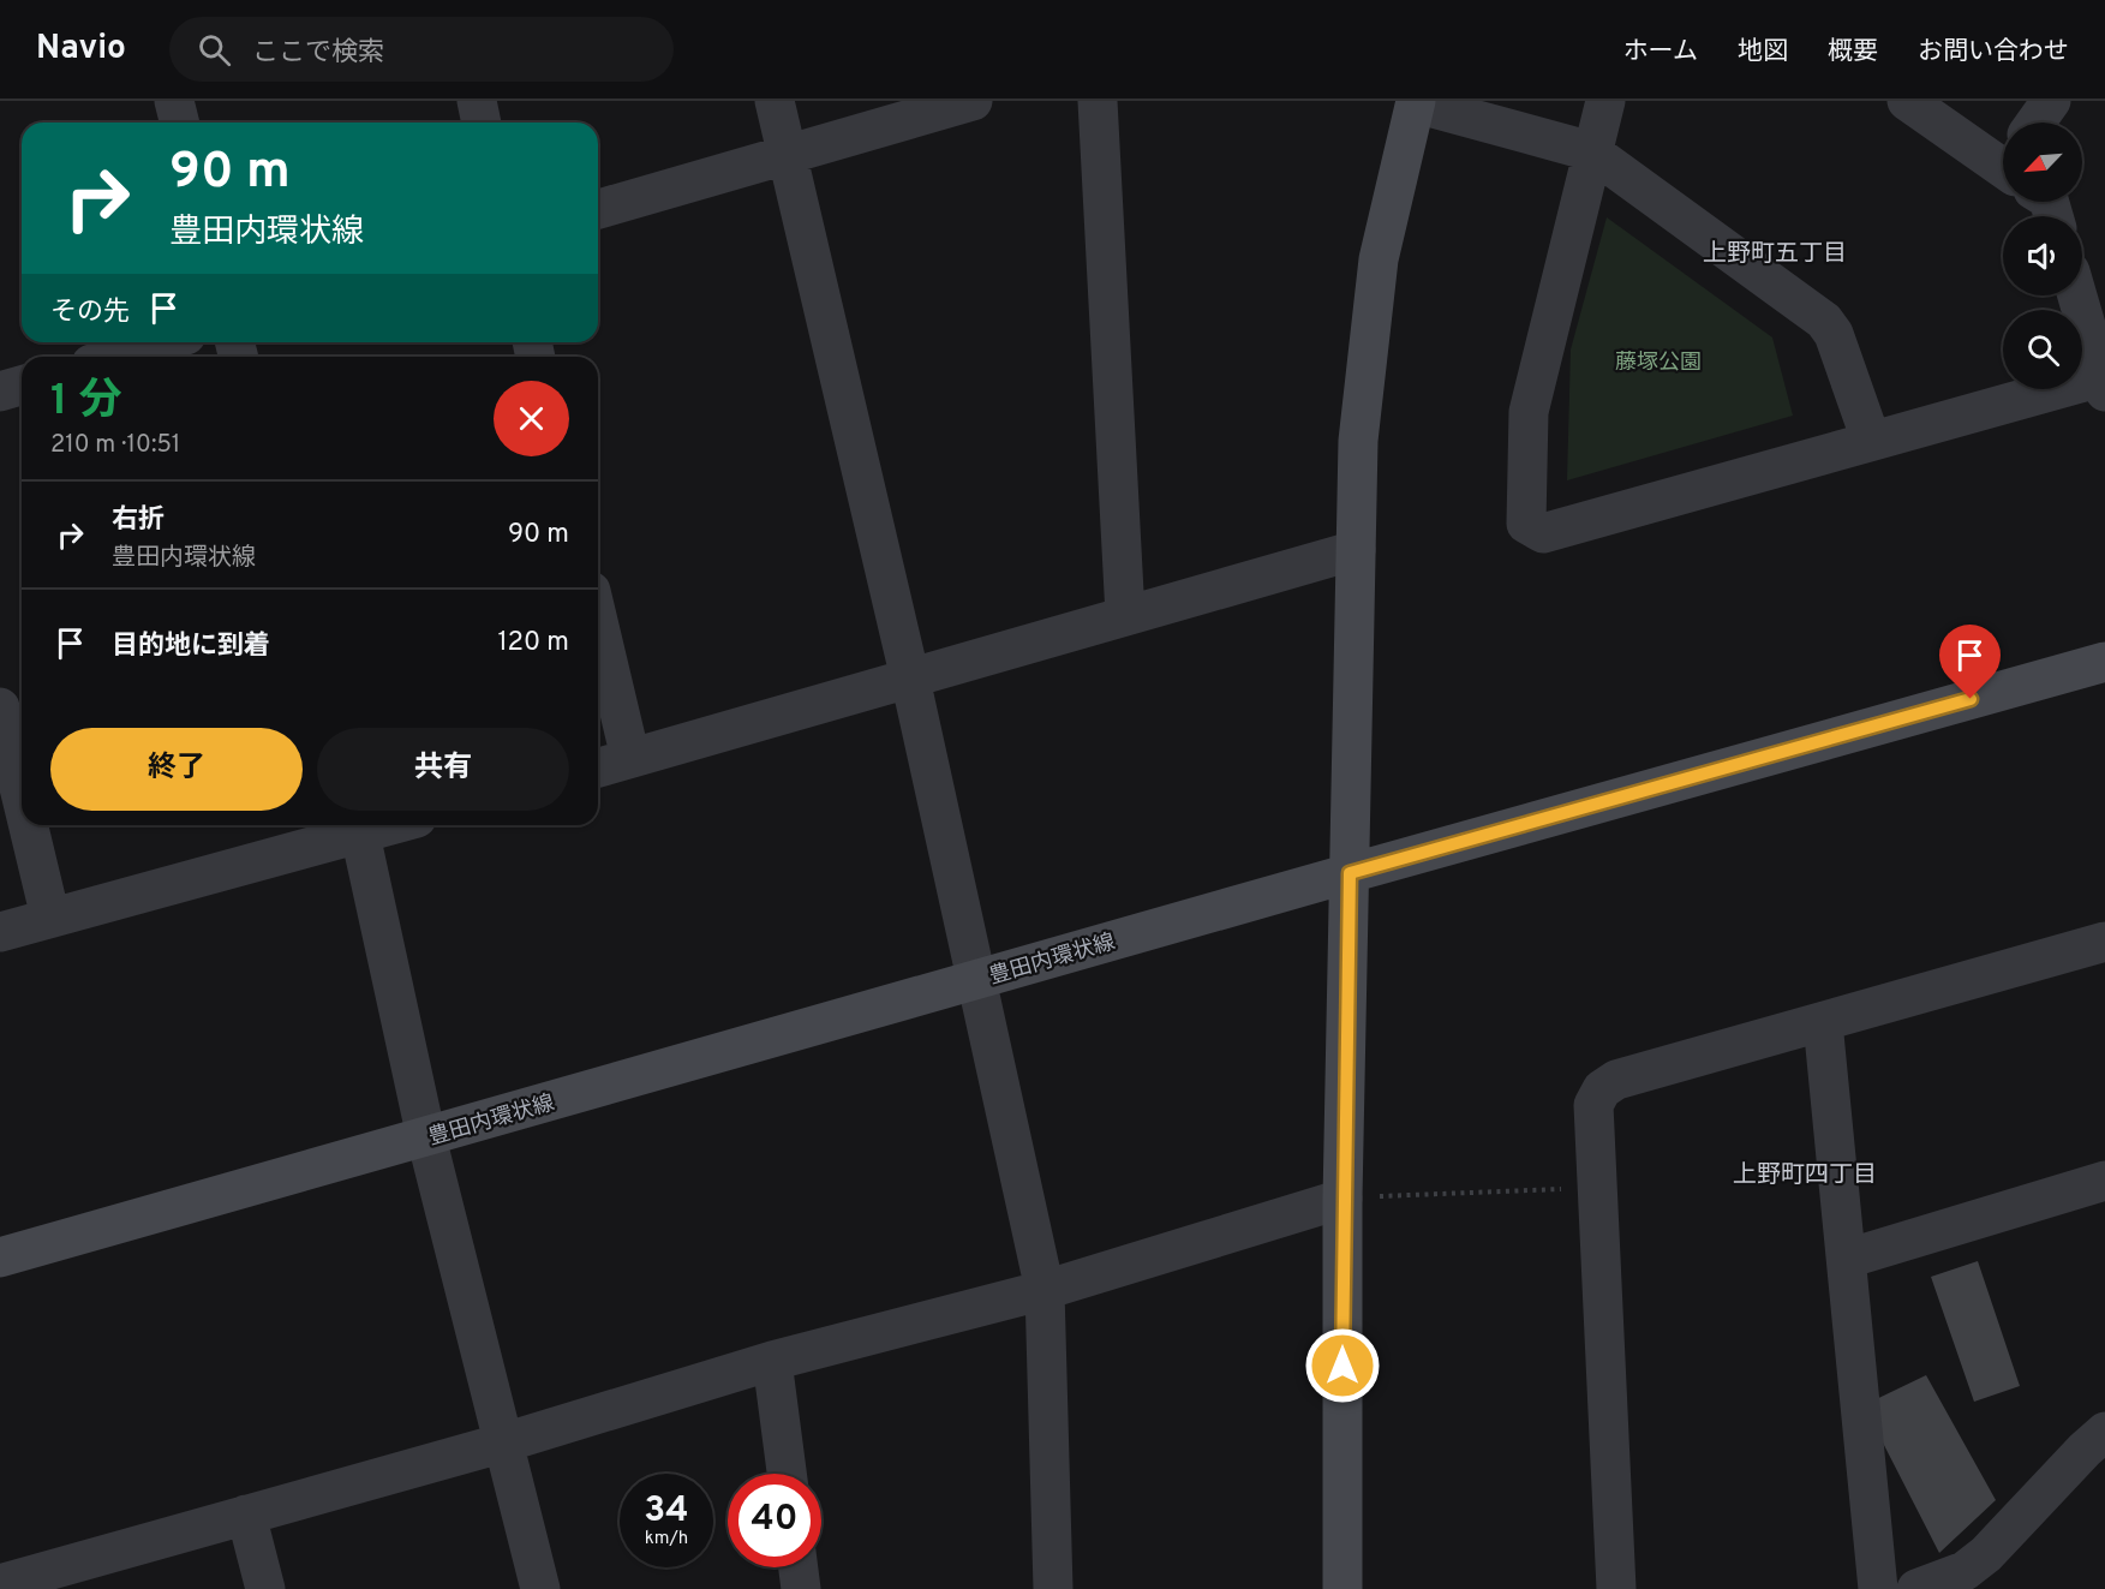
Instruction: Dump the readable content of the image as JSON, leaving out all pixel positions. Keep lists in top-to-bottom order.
{
  "streets": {
    "street": ["豊田内環状線"]
  },
  "districts": ["上野町五丁目", "上野町四丁目"],
  "parks": ["藤塚公園"],
  "north": "bottom left",
  "page": {
    "header": "Navio",
    "search": "ここで検索",
    "nav": [
      "ホーム",
      "地図",
      "概要",
      "お問い合わせ"
    ],
    "turn": ["90 m", "豊田内環状線"],
    "then": "その先",
    "heading": ["1 分", "210 m · 10:51"],
    "list": [
      {
        "name": "右折",
        "note": "豊田内環状線",
        "value": "90 m"
      },
      {
        "name": "目的地に到着",
        "value": "120 m"
      }
    ],
    "buttons": ["終了", "共有"],
    "speed": "34 km/h",
    "limit": "40"
  }
}
